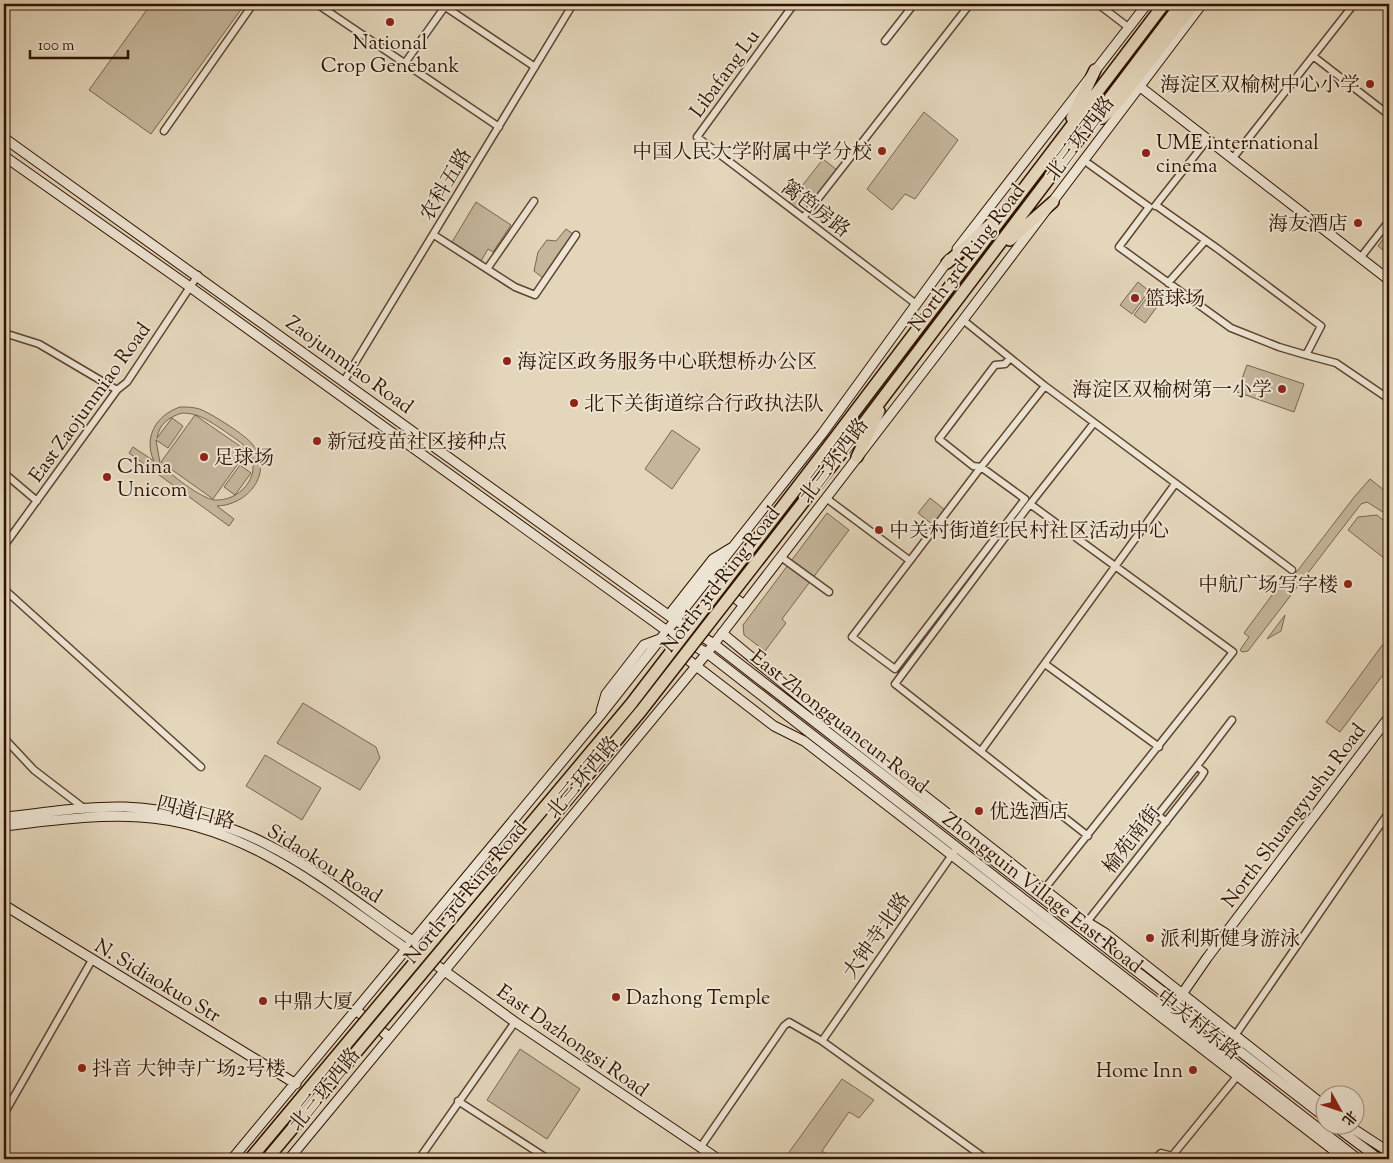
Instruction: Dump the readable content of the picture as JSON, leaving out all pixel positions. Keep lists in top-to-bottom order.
{
  "streets": {
    "highway": ["North 3rd Ring Road"],
    "street": [
      "Libafang Lu",
      "北三环西路",
      "农科五路",
      "篱笆房路",
      "Zaojunmiao Road",
      "East Zaojunmiao Road",
      "East Zhongguancun Road",
      "四道口路",
      "North Shuangyushu Road",
      "榆苑南街",
      "Sidaokou Road",
      "Zhongguin Village East Road",
      "大钟寺北路",
      "N. Sidiaokuo Str",
      "中关村东路",
      "East Dazhongsi Road"
    ]
  },
  "crossings": [
    ["Libafang Lu", "篱笆房路"],
    ["北三环西路", "篱笆房路"],
    ["北三环西路", "Zaojunmiao Road"],
    ["北三环西路", "East Zhongguancun Road"],
    ["北三环西路", "四道口路"],
    ["北三环西路", "Sidaokou Road"],
    ["北三环西路", "Zhongguin Village East Road"],
    ["北三环西路", "N. Sidiaokuo Str"],
    ["北三环西路", "中关村东路"],
    ["北三环西路", "East Dazhongsi Road"],
    ["农科五路", "Zaojunmiao Road"],
    ["Zaojunmiao Road", "East Zaojunmiao Road"],
    ["Zaojunmiao Road", "East Zhongguancun Road"],
    ["Zaojunmiao Road", "Zhongguin Village East Road"],
    ["East Zhongguancun Road", "North Shuangyushu Road"],
    ["四道口路", "Sidaokou Road"],
    ["四道口路", "East Dazhongsi Road"],
    ["North Shuangyushu Road", "中关村东路"],
    ["榆苑南街", "中关村东路"],
    ["Sidaokou Road", "East Dazhongsi Road"],
    ["Zhongguin Village East Road", "大钟寺北路"]
  ],
  "places": [
    "National Crop Genebank",
    "海淀区双榆树中心小学",
    "中国人民大学附属中学分校",
    "UME international cinema",
    "海友酒店",
    "篮球场",
    "海淀区政务服务中心联想桥办公区",
    "海淀区双榆树第一小学",
    "北下关街道综合行政执法队",
    "新冠疫苗社区接种点",
    "足球场",
    "China Unicom",
    "中关村街道红民村社区活动中心",
    "中航广场写字楼",
    "优选酒店",
    "派利斯健身游泳",
    "Dazhong Temple",
    "中鼎大厦",
    "抖音 大钟寺广场2号楼",
    "Home Inn"
  ],
  "scale_bar": "100 m",
  "north": "bottom right"
}
